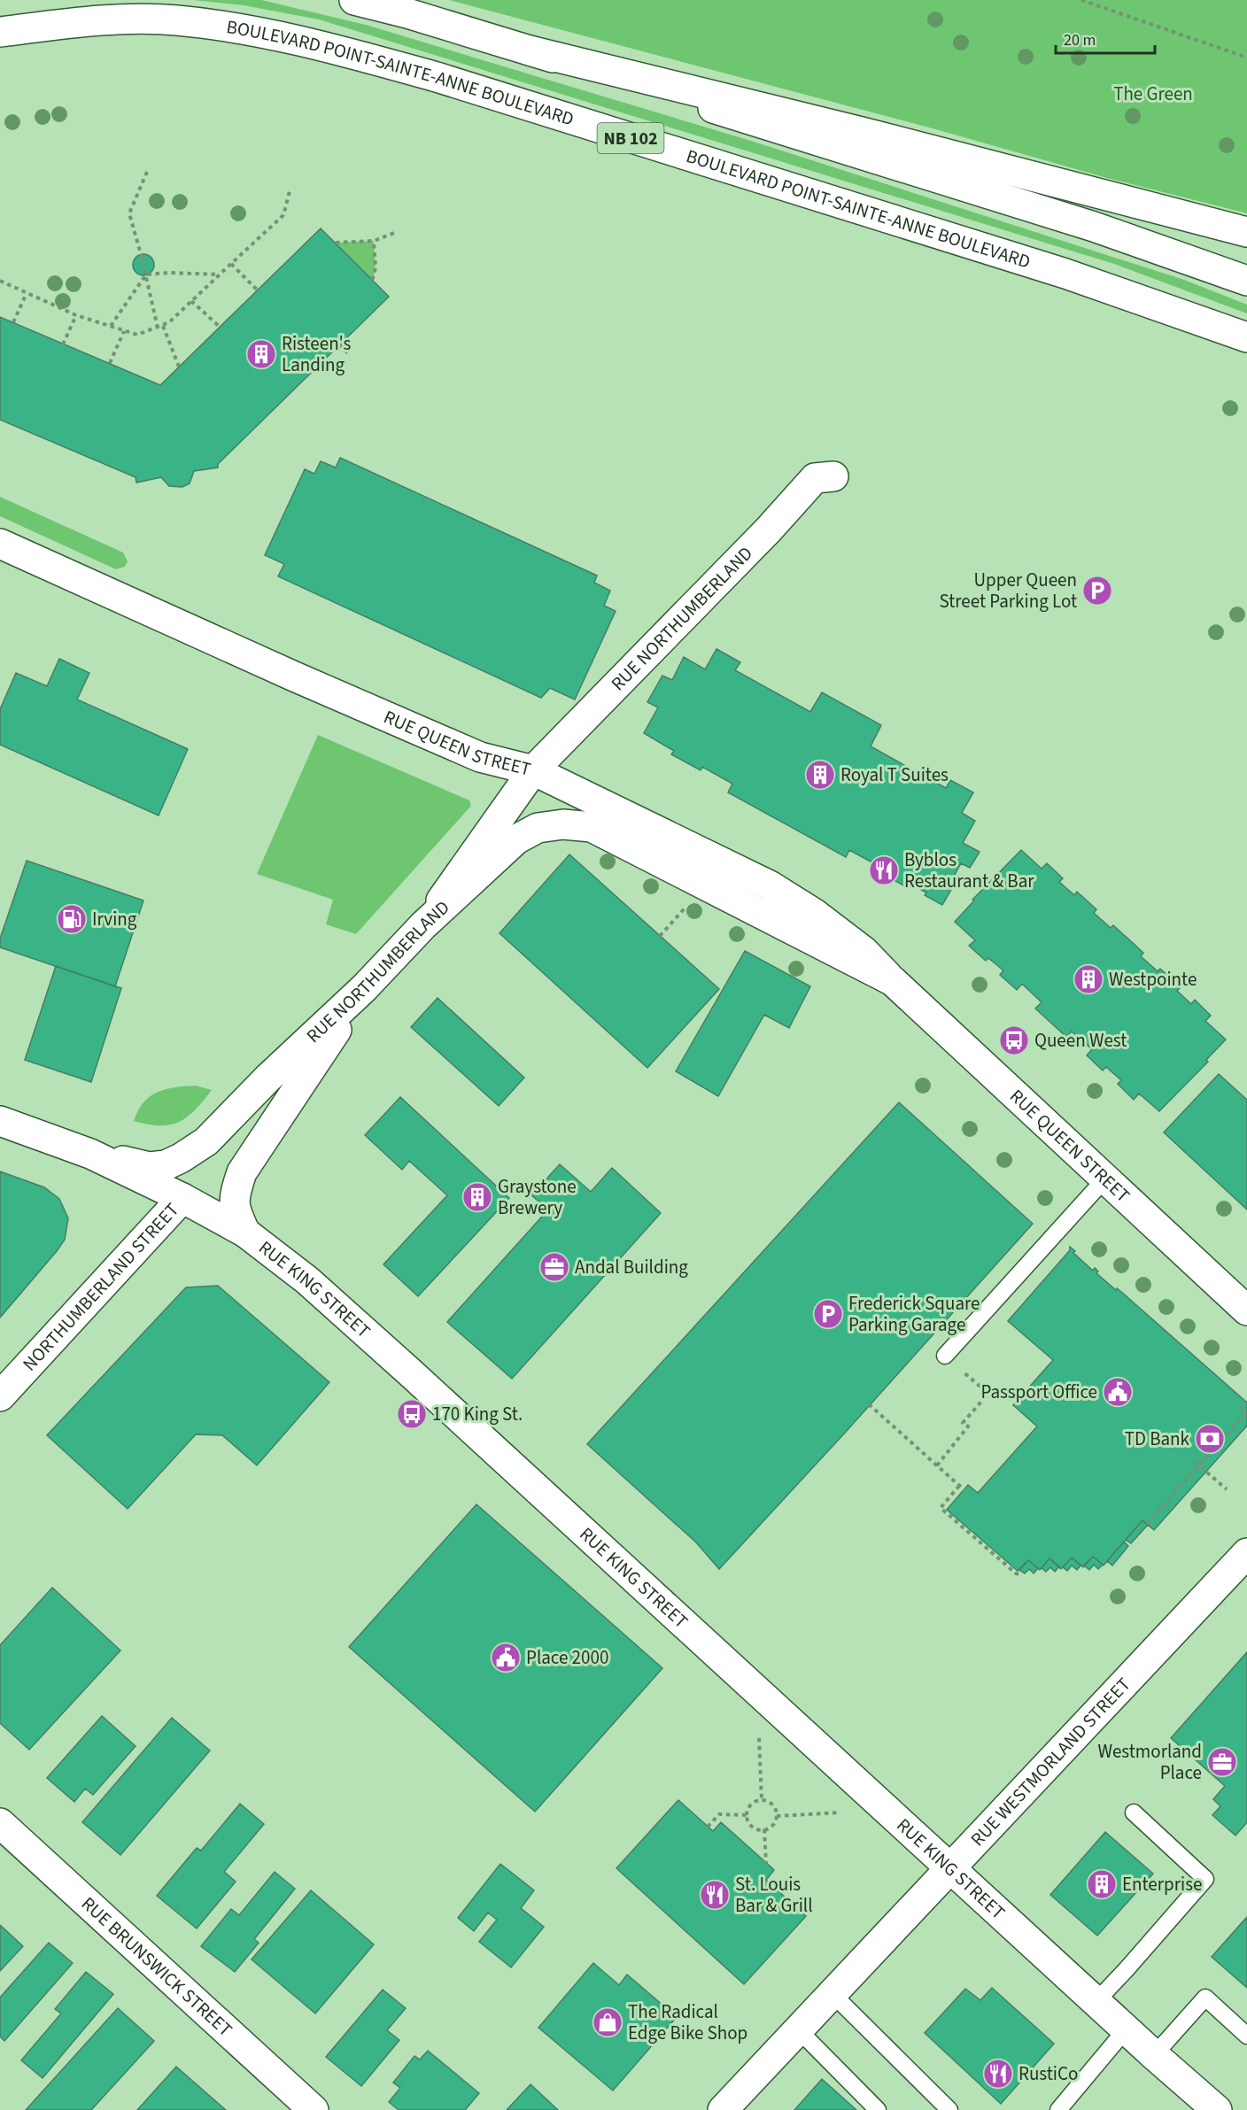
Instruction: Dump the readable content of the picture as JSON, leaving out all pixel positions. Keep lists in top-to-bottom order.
{
  "streets": {
    "main road": [
      "BOULEVARD POINT-SAINTE-ANNE BOULEVARD",
      "NB 102",
      "RUE NORTHUMBERLAND",
      "RUE QUEEN STREET",
      "NORTHUMBERLAND STREET",
      "RUE KING STREET",
      "RUE WESTMORLAND STREET",
      "RUE BRUNSWICK STREET"
    ]
  },
  "crossings": [
    ["RUE NORTHUMBERLAND", "RUE QUEEN STREET"],
    ["RUE NORTHUMBERLAND", "NORTHUMBERLAND STREET"],
    ["NORTHUMBERLAND STREET", "RUE KING STREET"],
    ["RUE KING STREET", "RUE WESTMORLAND STREET"]
  ],
  "parks": ["The Green"],
  "places": {
    "building": [
      "Risteen's Landing",
      "Royal T Suites",
      "Westpointe",
      "Graystone Brewery",
      "Enterprise"
    ],
    "parking": ["Upper Queen Street Parking Lot", "Frederick Square Parking Garage"],
    "restaurant": ["Byblos Restaurant & Bar", "St. Louis Bar & Grill", "RustiCo"],
    "fuel station": ["Irving"],
    "bus stop": ["Queen West", "170 King St."],
    "office": ["Andal Building", "Westmorland Place"],
    "public building": ["Passport Office", "Place 2000"],
    "bank": ["TD Bank"],
    "shop": ["The Radical Edge Bike Shop"]
  },
  "scale_bar": "20 m"
}
